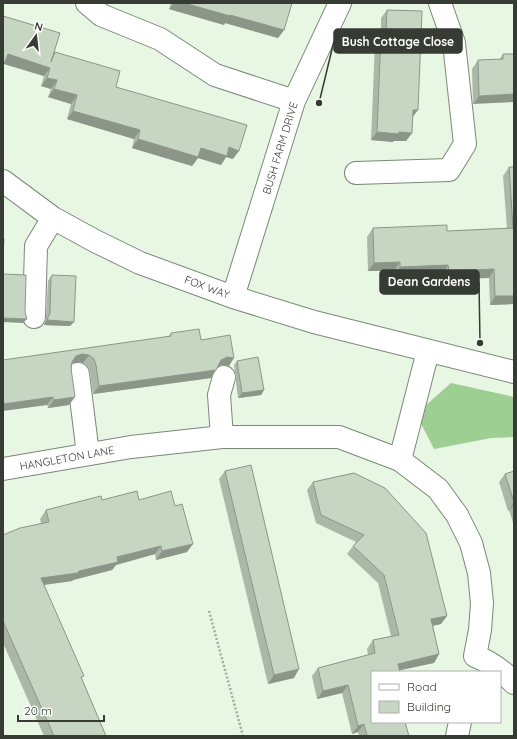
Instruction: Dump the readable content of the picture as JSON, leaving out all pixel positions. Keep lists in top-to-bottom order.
{
  "streets": {
    "street": ["BUSH FARM DRIVE", "FOX WAY", "HANGLETON LANE"]
  },
  "crossings": [
    ["BUSH FARM DRIVE", "FOX WAY"]
  ],
  "places": ["Bush Cottage Close", "Dean Gardens"],
  "legend": ["Road", "Building"],
  "scale_bar": "20 m",
  "north": "top"
}
